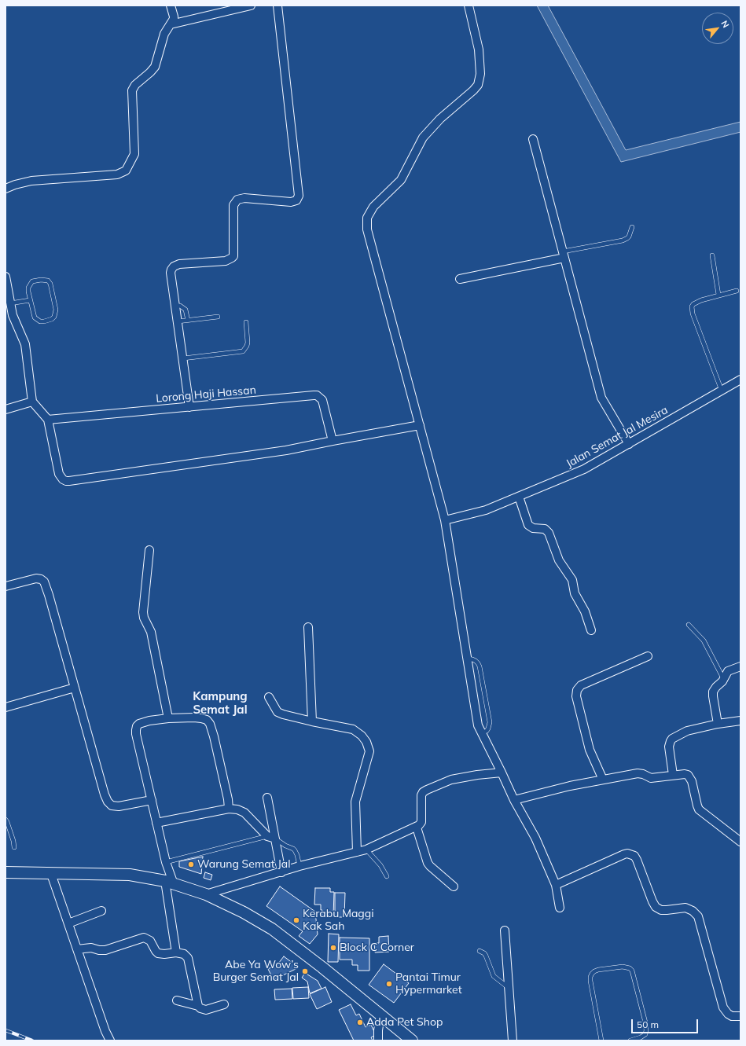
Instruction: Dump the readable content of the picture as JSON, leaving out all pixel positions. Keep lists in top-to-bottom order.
{
  "streets": {
    "street": ["Lorong Haji Hassan", "Jalan Semat Jal Mesira"]
  },
  "districts": ["Kampung Semat Jal"],
  "places": [
    "Warung Semat Jal",
    "Kerabu Maggi Kak Sah",
    "Block C Corner",
    "Abe Ya Wow’s Burger Semat Jal",
    "Pantai Timur Hypermarket",
    "Adda Pet Shop"
  ],
  "scale_bar": "50 m",
  "north": "top right"
}
